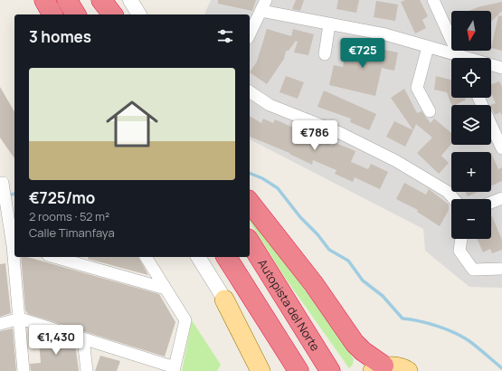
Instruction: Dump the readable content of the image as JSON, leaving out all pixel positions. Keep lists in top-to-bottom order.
{
  "streets": {
    "highway": ["Autopista del Norte"]
  },
  "north": "bottom",
  "page": {
    "map_buttons": ["+", "−"],
    "heading": "3 homes",
    "price": ["€725", "€786", "€1,430"],
    "list": [
      {
        "name": "€725/mo",
        "note": "2 rooms · 52 m² · Calle Timanfaya"
      }
    ]
  }
}
